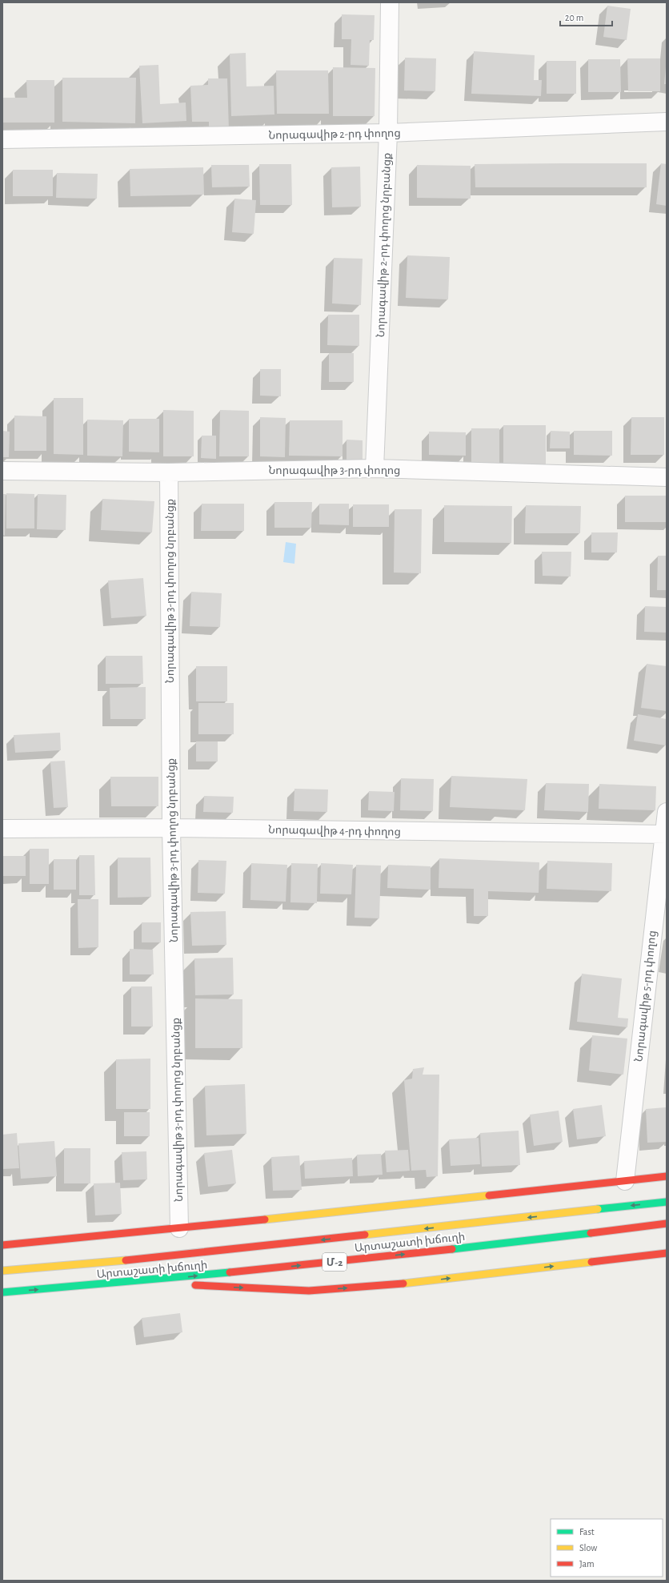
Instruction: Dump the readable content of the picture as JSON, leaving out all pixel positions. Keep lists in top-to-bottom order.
{
  "streets": {
    "main road": ["Արտաշատի խճուղի", "Մ-2"],
    "street": [
      "Նորագավիթ 2-րդ փողոց",
      "Նորագավիթ 2-րդ փողոց նրբանցք",
      "Նորագավիթ 3-րդ փողոց",
      "Նորագավիթ 3-րդ փողոց նրբանցք",
      "Նորագավիթ 4-րդ փողոց",
      "Նորագավիթ 5-րդ փողոց"
    ]
  },
  "crossings": [
    ["Նորագավիթ 2-րդ փողոց", "Նորագավիթ 2-րդ փողոց նրբանցք"],
    ["Նորագավիթ 2-րդ փողոց նրբանցք", "Նորագավիթ 3-րդ փողոց"],
    ["Նորագավիթ 3-րդ փողոց", "Նորագավիթ 3-րդ փողոց նրբանցք"],
    ["Նորագավիթ 3-րդ փողոց նրբանցք", "Նորագավիթ 4-րդ փողոց"],
    ["Նորագավիթ 4-րդ փողոց", "Նորագավիթ 5-րդ փողոց"]
  ],
  "legend": ["Fast", "Slow", "Jam"],
  "scale_bar": "20 m"
}
